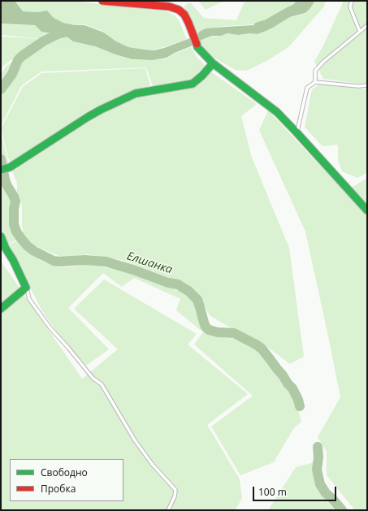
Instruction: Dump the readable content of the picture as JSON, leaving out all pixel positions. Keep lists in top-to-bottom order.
{
  "water": ["Елшанка"],
  "legend": ["Свободно", "Пробка"],
  "scale_bar": "100 m"
}
